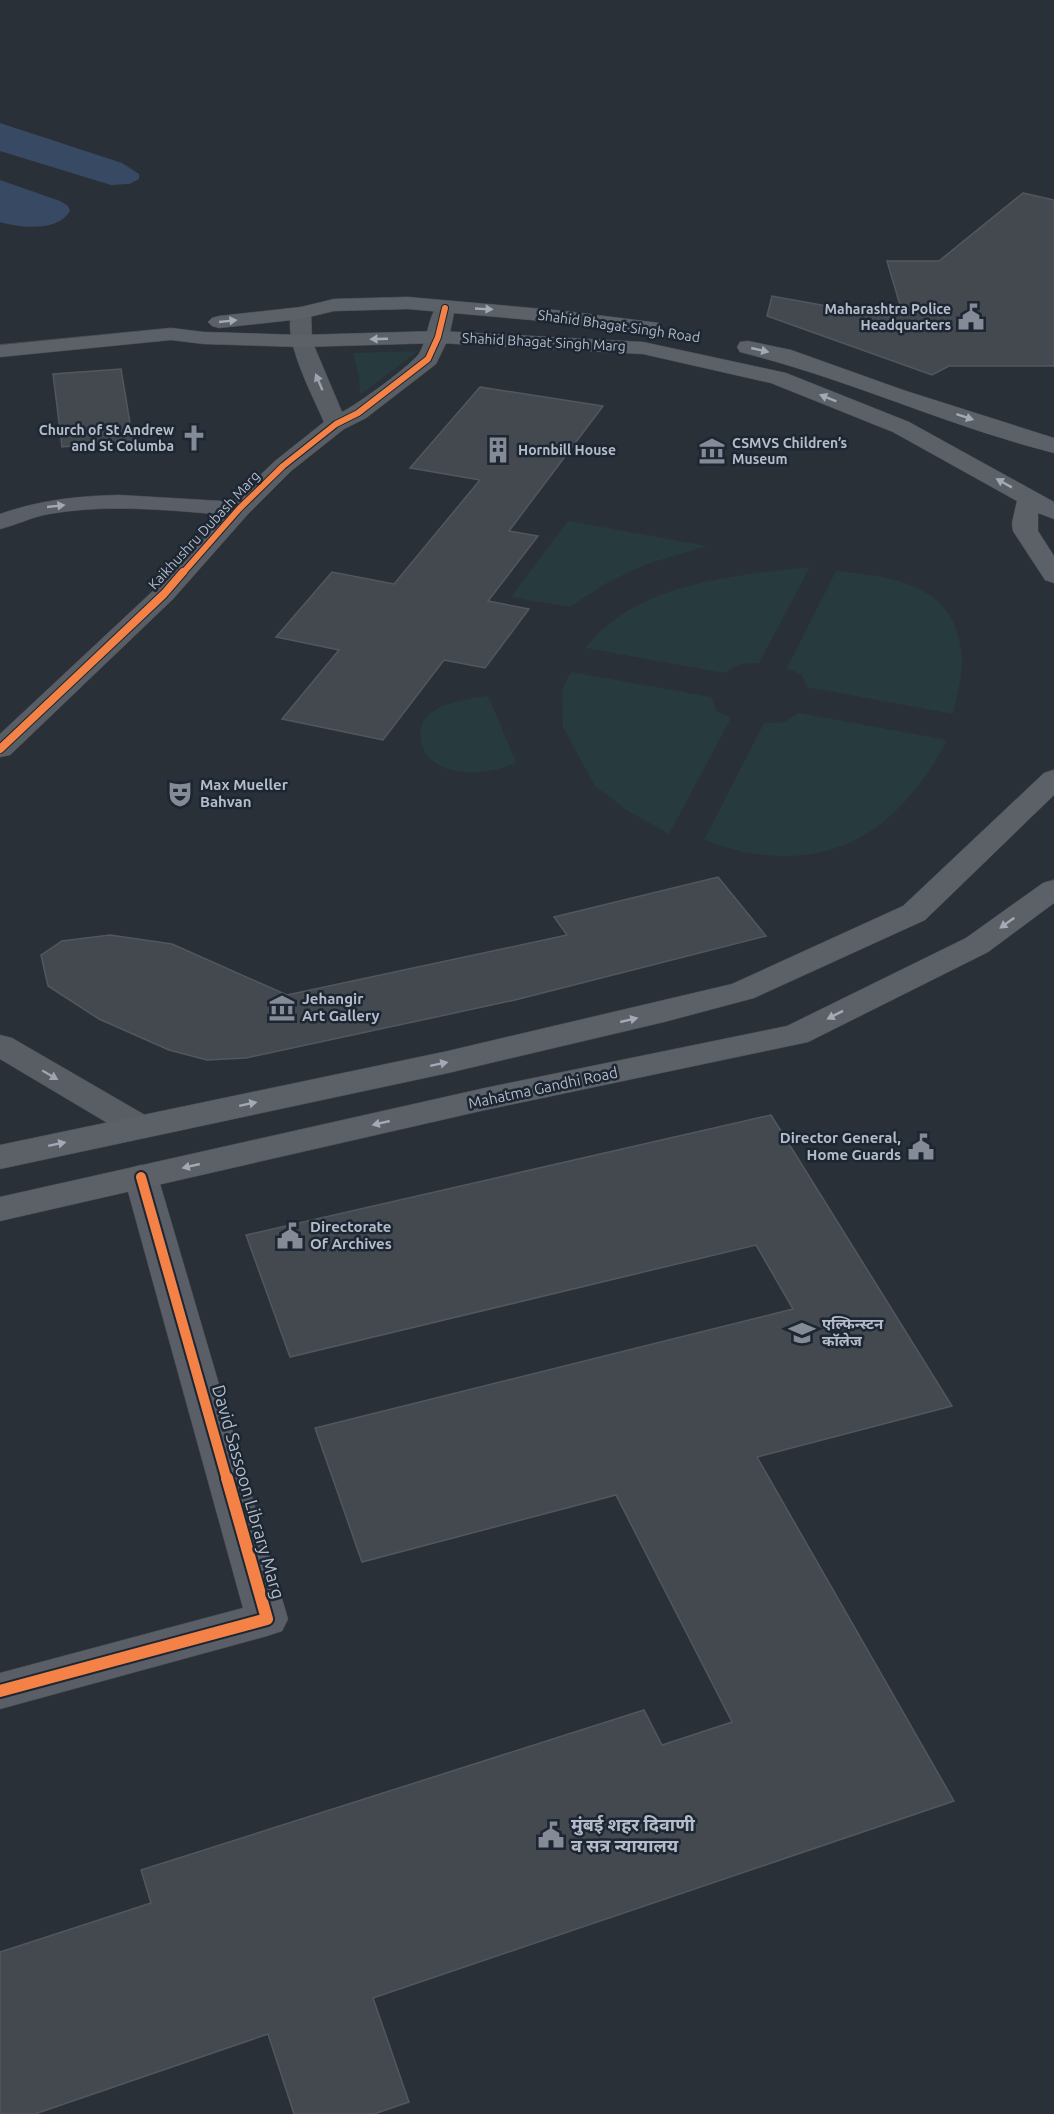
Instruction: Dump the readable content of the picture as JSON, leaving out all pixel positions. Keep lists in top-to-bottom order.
{
  "streets": {
    "main road": ["Shahid Bhagat Singh Road", "Shahid Bhagat Singh Marg", "Mahatma Gandhi Road"],
    "street": ["Kaikhushru Dubash Marg", "David Sassoon Library Marg"]
  },
  "crossings": [
    ["Shahid Bhagat Singh Road", "Shahid Bhagat Singh Marg"],
    ["Shahid Bhagat Singh Road", "Kaikhushru Dubash Marg"],
    ["Shahid Bhagat Singh Marg", "Kaikhushru Dubash Marg"],
    ["Mahatma Gandhi Road", "David Sassoon Library Marg"]
  ],
  "one_way": ["Shahid Bhagat Singh Road"],
  "places": {
    "public building": [
      "Maharashtra Police Headquarters",
      "Director General, Home Guards",
      "Directorate Of Archives",
      "मुंबई शहर दिवाणी व सत्र न्यायालय"
    ],
    "church": ["Church of St Andrew and St Columba"],
    "building": ["Hornbill House"],
    "museum": ["CSMVS Children’s Museum", "Jehangir Art Gallery"],
    "theatre": ["Max Mueller Bahvan"],
    "school or university": ["एल्फिन्स्टन कॉलेज"]
  }
}
